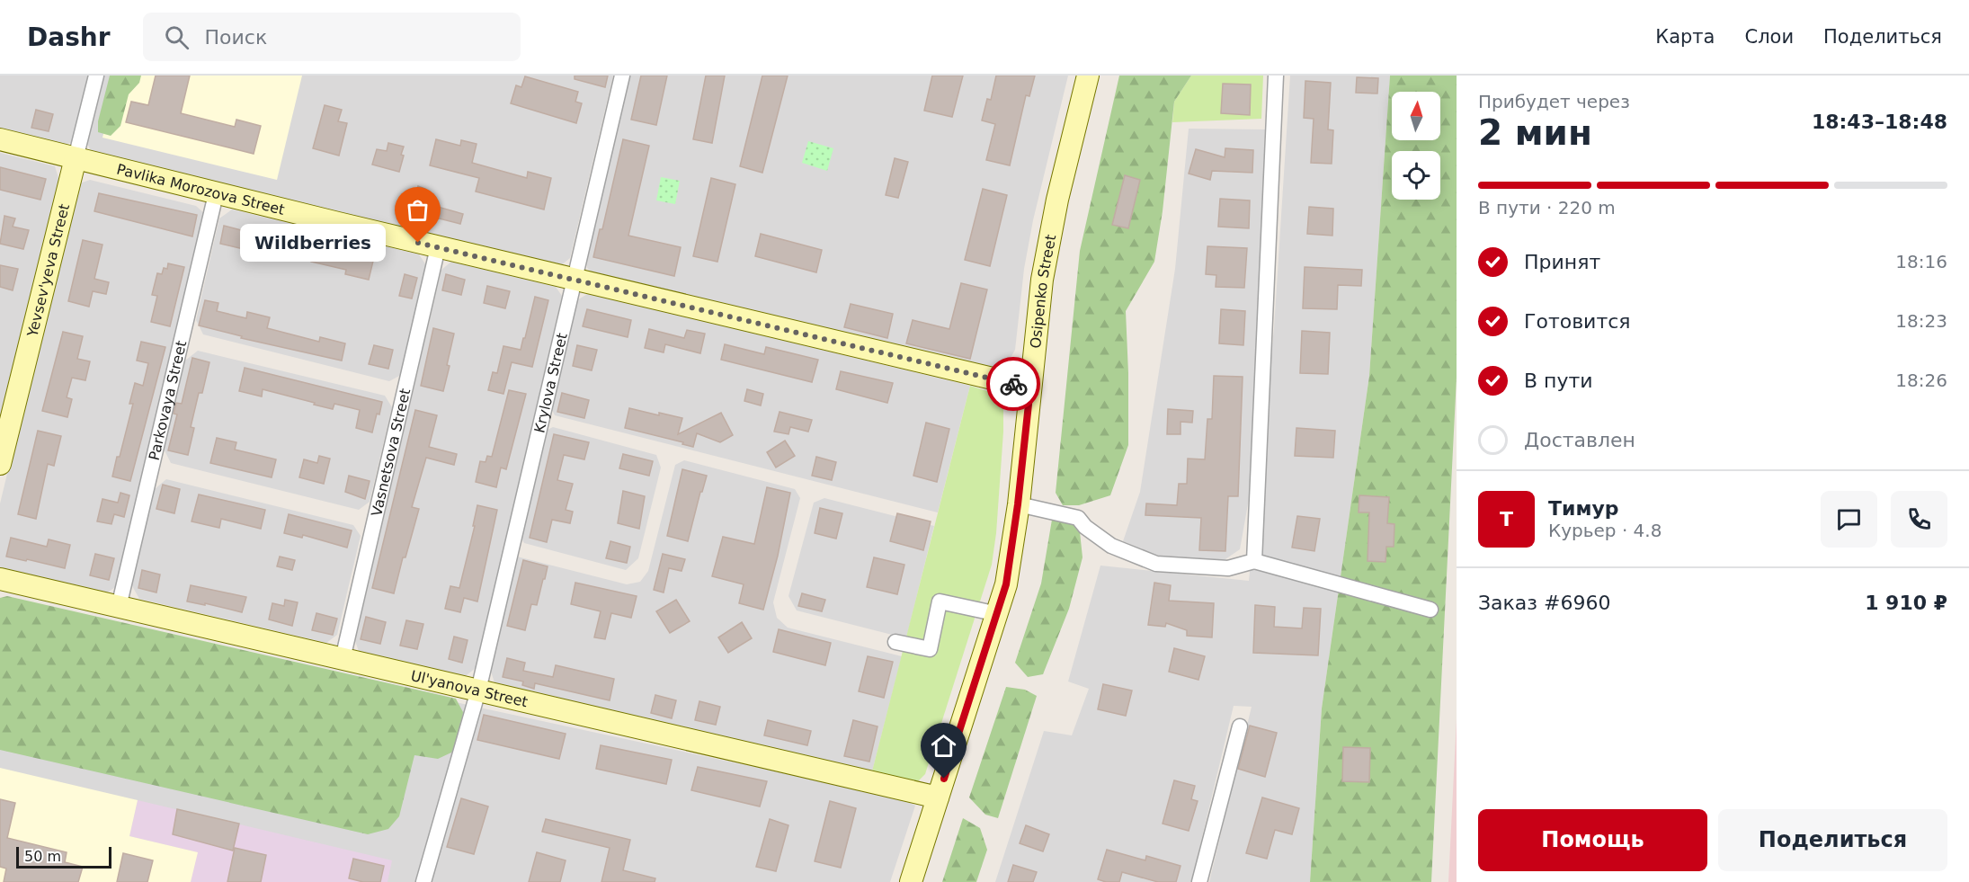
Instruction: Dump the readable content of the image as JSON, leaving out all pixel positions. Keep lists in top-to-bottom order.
{
  "streets": {
    "main road": [
      "Pavlika Morozova Street",
      "Yevsev'yeva Street",
      "Osipenko Street",
      "Ul'yanova Street"
    ],
    "street": ["Krylova Street", "Parkovaya Street", "Vasnetsova Street"]
  },
  "crossings": [
    ["Pavlika Morozova Street", "Yevsev'yeva Street"],
    ["Pavlika Morozova Street", "Osipenko Street"],
    ["Pavlika Morozova Street", "Krylova Street"],
    ["Pavlika Morozova Street", "Parkovaya Street"],
    ["Pavlika Morozova Street", "Vasnetsova Street"],
    ["Osipenko Street", "Ul'yanova Street"],
    ["Krylova Street", "Ul'yanova Street"],
    ["Parkovaya Street", "Ul'yanova Street"],
    ["Vasnetsova Street", "Ul'yanova Street"]
  ],
  "places": ["Wildberries"],
  "scale_bar": "50 m",
  "north": "top",
  "page": {
    "header": "Dashr",
    "search": "Поиск",
    "nav": ["Карта", "Слои", "Поделиться"],
    "heading": ["2 мин", "Прибудет через", "18:43–18:48"],
    "panel": [
      "Тимур",
      "Курьер · 4.8",
      "Заказ #6960",
      "1 910 ₽"
    ],
    "bar": "В пути · 220 m",
    "bubble": "Wildberries",
    "list": [
      ["Принят", "18:16"],
      ["Готовится", "18:23"],
      ["В пути", "18:26"],
      "Доставлен"
    ],
    "round": "Т",
    "buttons": ["Помощь", "Поделиться"],
    "scale": "50 m"
  }
}
